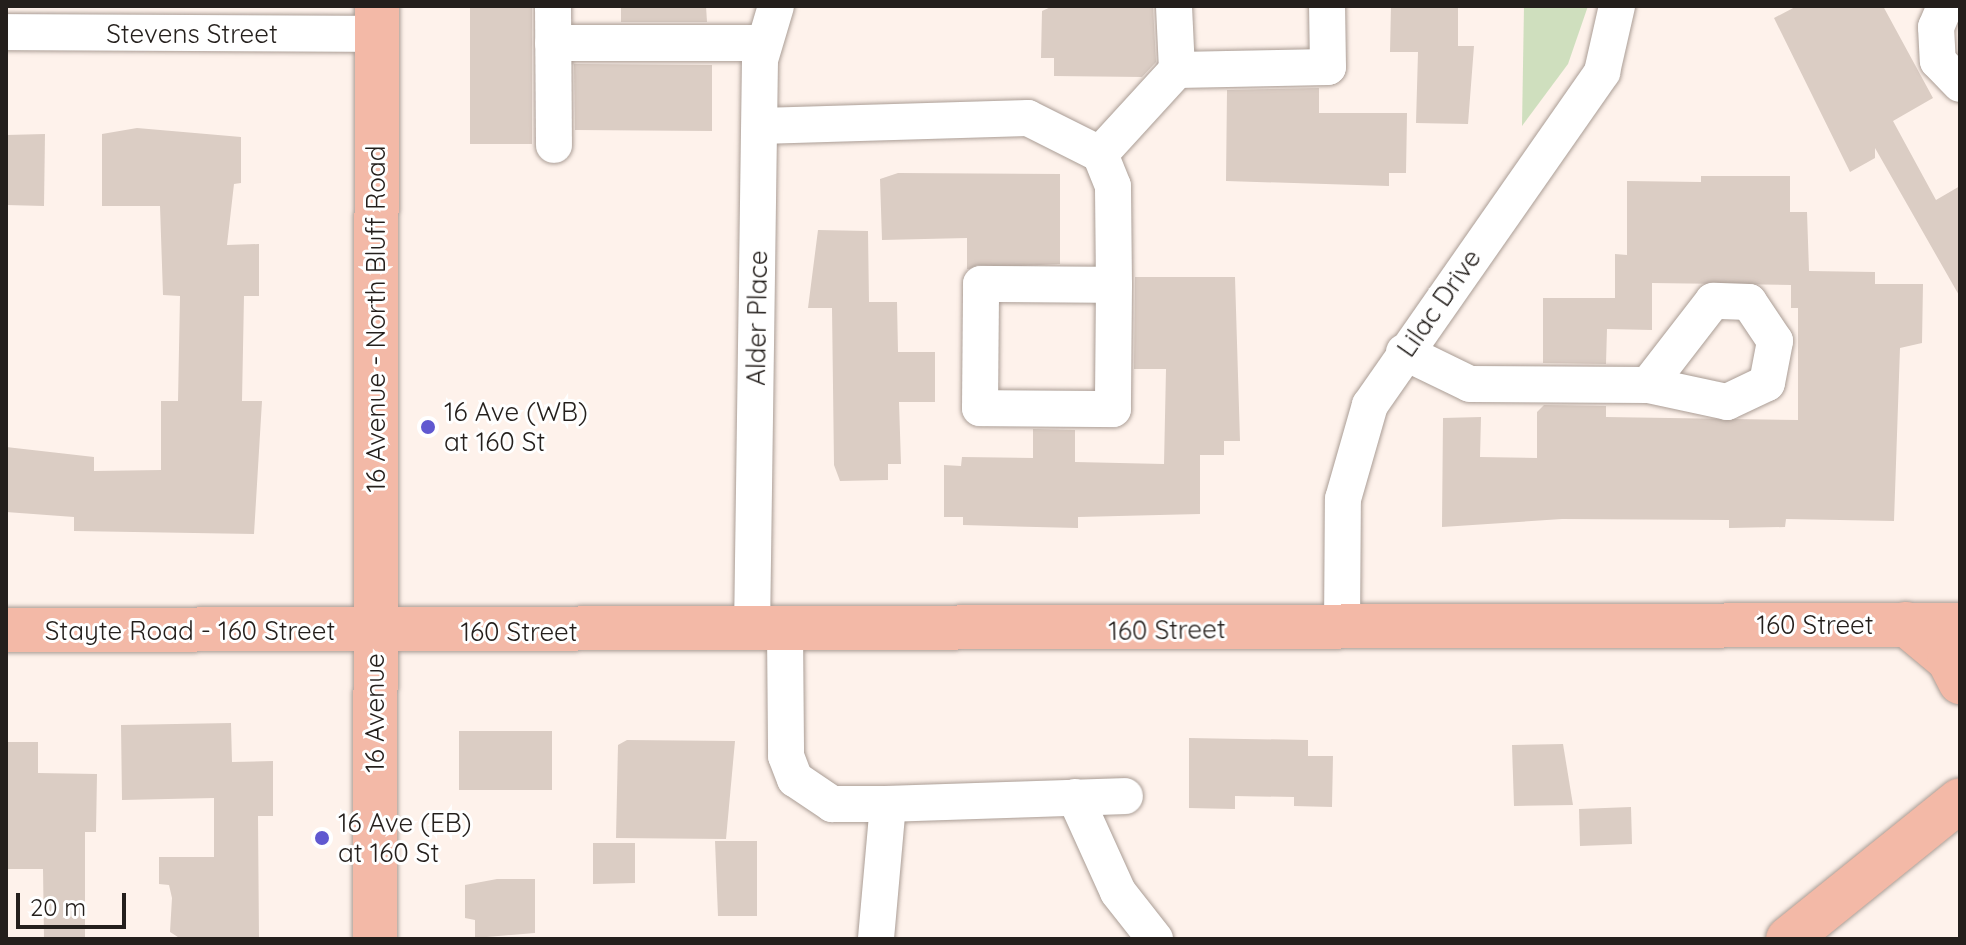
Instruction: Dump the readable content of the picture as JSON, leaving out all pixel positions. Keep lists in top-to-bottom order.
{
  "streets": {
    "main road": [
      "16 Avenue - North Bluff Road",
      "160 Street",
      "Stayte Road - 160 Street",
      "16 Avenue"
    ],
    "street": ["Stevens Street", "Lilac Drive", "Alder Place"]
  },
  "crossings": [
    ["Stevens Street", "16 Avenue - North Bluff Road"],
    ["Lilac Drive", "160 Street"],
    ["Alder Place", "160 Street"],
    ["16 Avenue - North Bluff Road", "160 Street"],
    ["16 Avenue - North Bluff Road", "Stayte Road - 160 Street"],
    ["16 Avenue - North Bluff Road", "16 Avenue"],
    ["160 Street", "Stayte Road - 160 Street"],
    ["160 Street", "16 Avenue"],
    ["Stayte Road - 160 Street", "16 Avenue"]
  ],
  "places": ["16 Ave (WB) at 160 St", "16 Ave (EB) at 160 St"],
  "scale_bar": "20 m"
}
